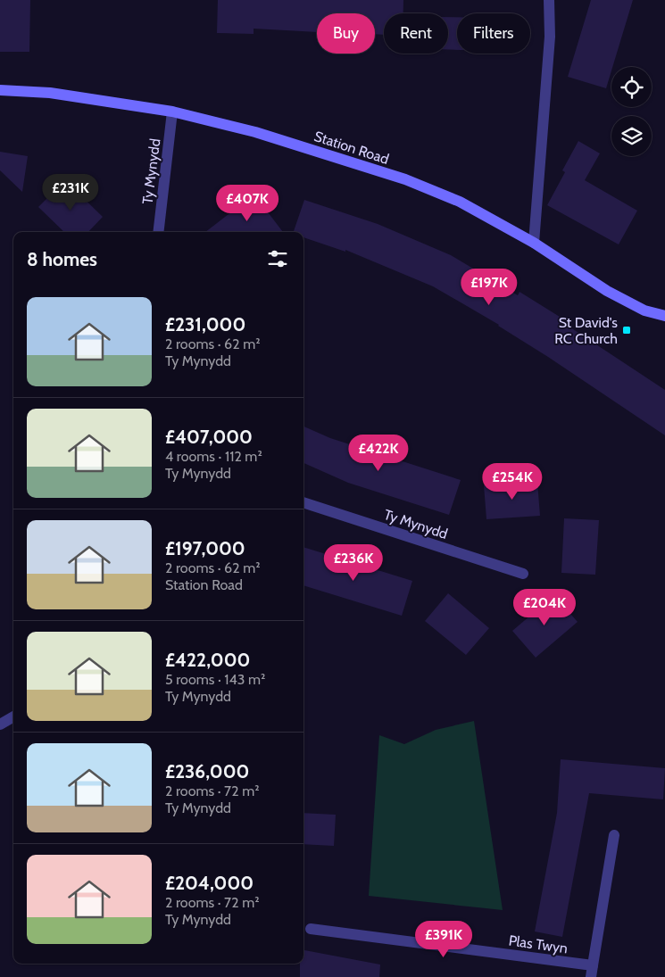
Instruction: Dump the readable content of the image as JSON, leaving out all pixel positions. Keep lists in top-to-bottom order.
{
  "streets": {
    "street": ["Station Road", "Ty Mynydd", "Plas Twyn"]
  },
  "crossings": [
    ["Station Road", "Ty Mynydd"]
  ],
  "places": {
    "transit": ["St David's RC Church"]
  },
  "page": {
    "chip": ["Buy", "Rent", "Filters"],
    "price": [
      "£231K",
      "£407K",
      "£197K",
      "£422K",
      "£254K",
      "£236K",
      "£204K",
      "£391K"
    ],
    "heading": "8 homes",
    "list": [
      {
        "name": "£231,000",
        "note": "2 rooms · 62 m² · Ty Mynydd"
      },
      {
        "name": "£407,000",
        "note": "4 rooms · 112 m² · Ty Mynydd"
      },
      {
        "name": "£197,000",
        "note": "2 rooms · 62 m² · Station Road"
      },
      {
        "name": "£422,000",
        "note": "5 rooms · 143 m² · Ty Mynydd"
      },
      {
        "name": "£236,000",
        "note": "2 rooms · 72 m² · Ty Mynydd"
      },
      {
        "name": "£204,000",
        "note": "2 rooms · 72 m² · Ty Mynydd"
      }
    ]
  }
}
